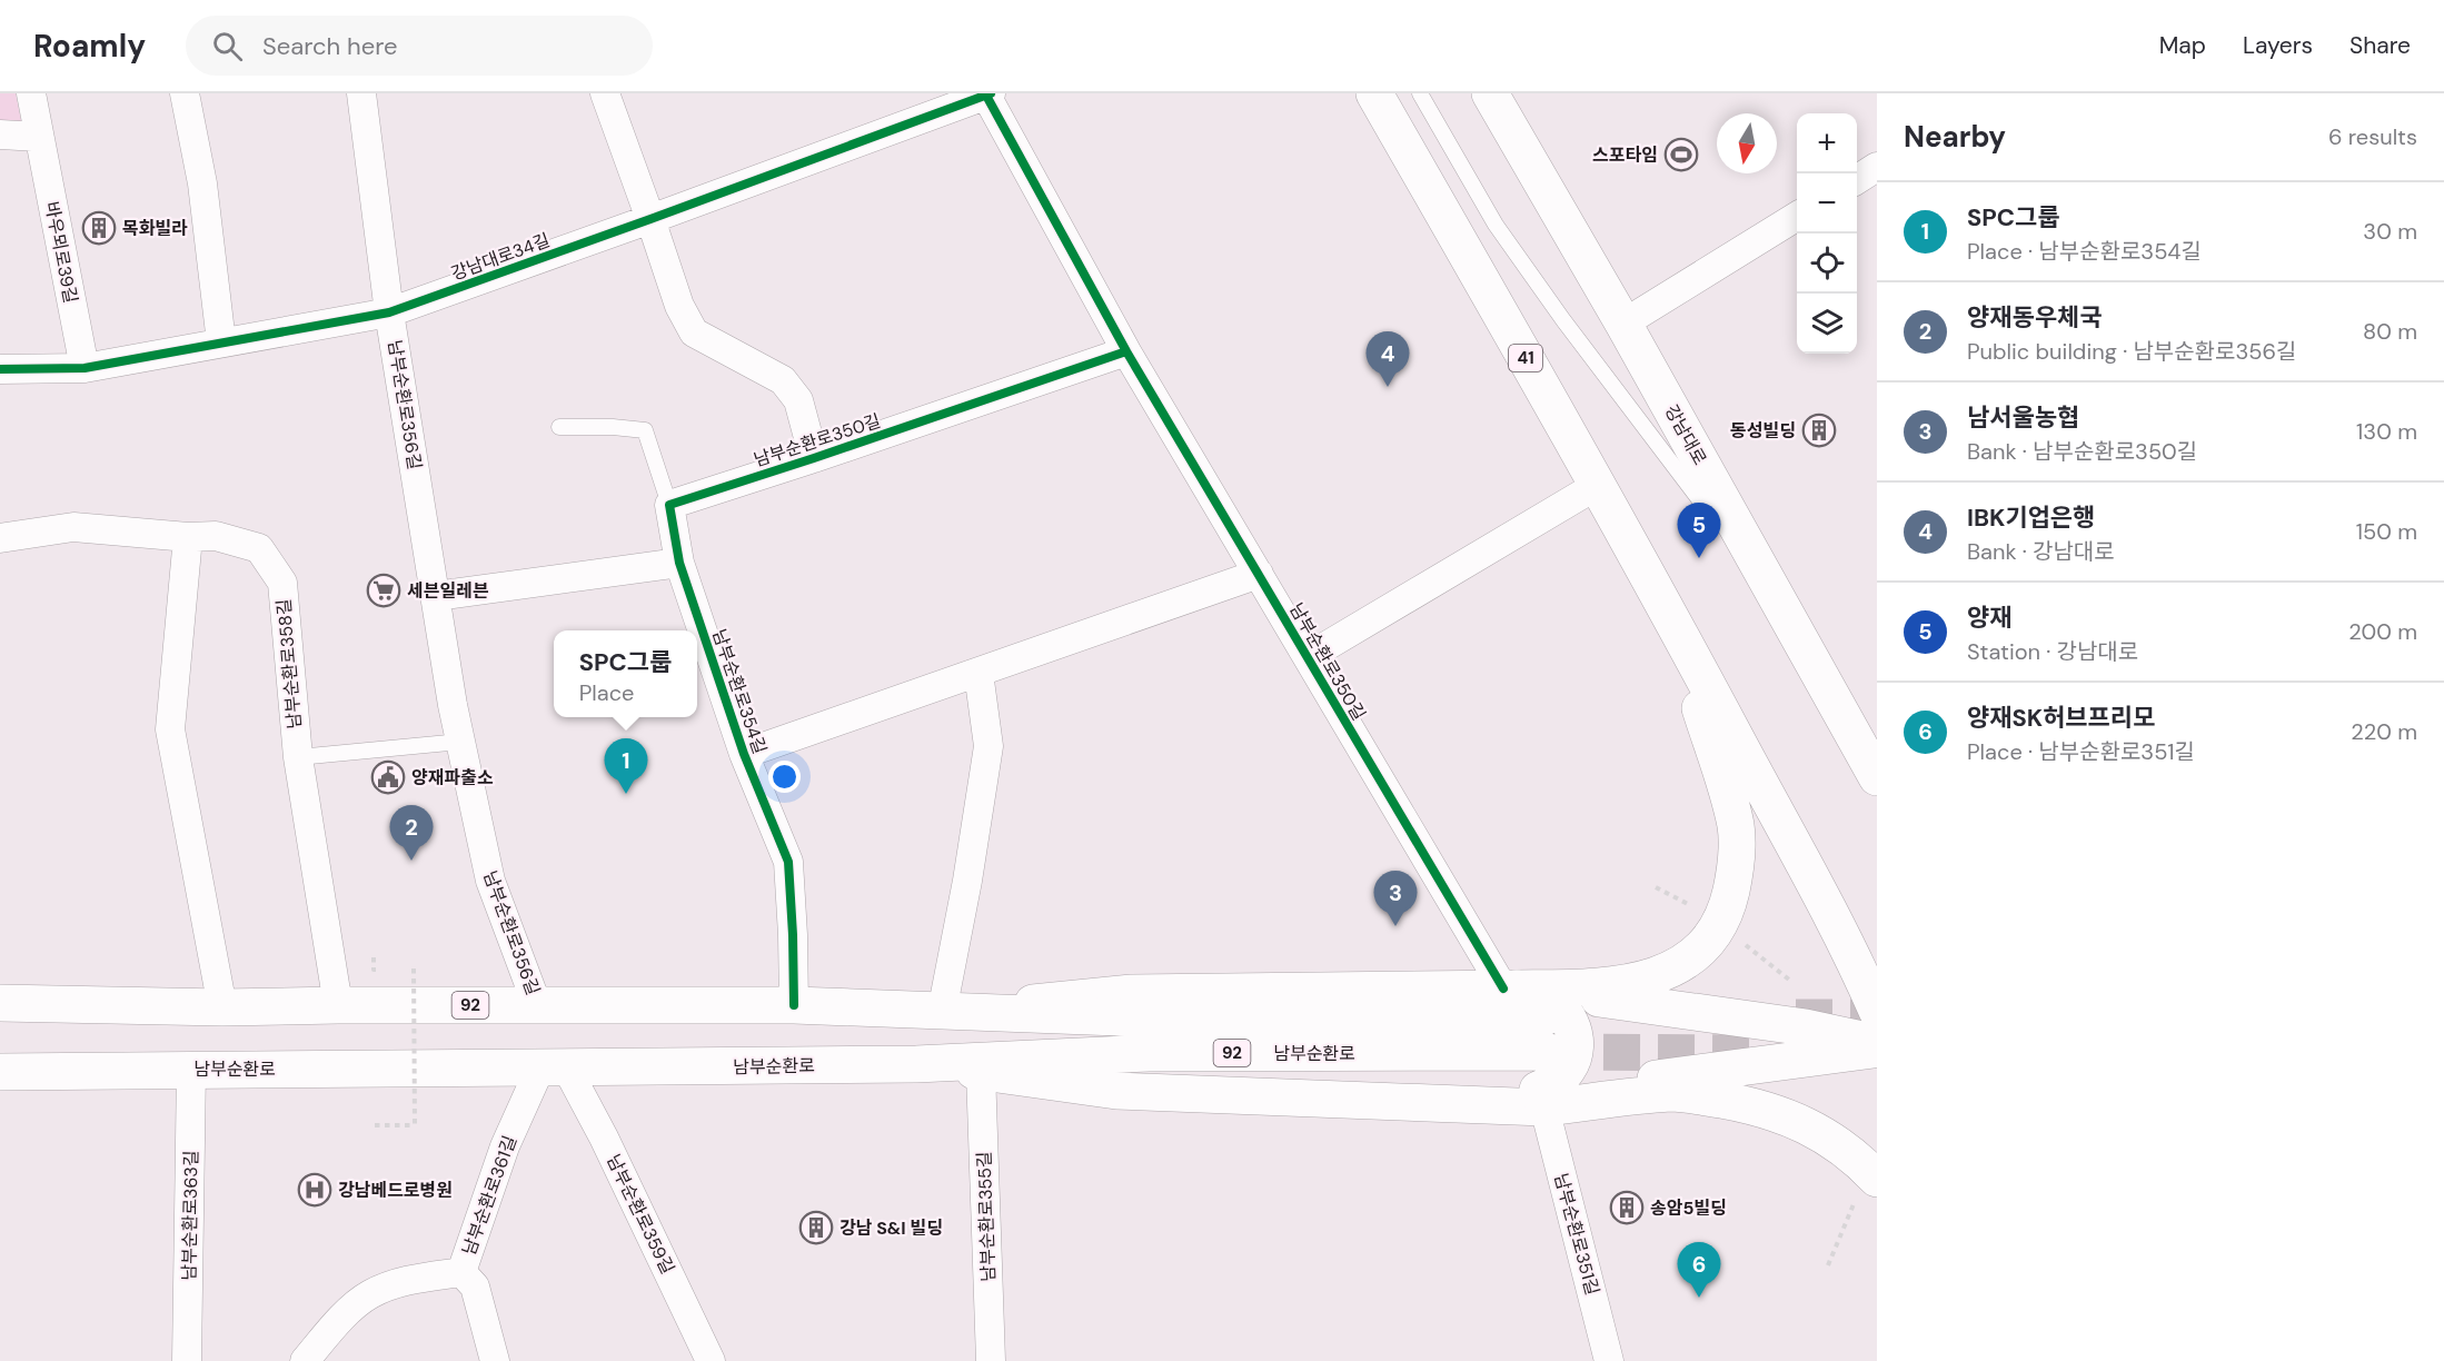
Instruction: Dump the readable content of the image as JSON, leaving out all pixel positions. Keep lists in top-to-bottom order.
{
  "streets": {
    "main road": [
      "41",
      "강남대로",
      "92",
      "남부순환로"
    ],
    "street": [
      "바우뫼로39길",
      "강남대로34길",
      "남부순환로356길",
      "남부순환로350길",
      "남부순환로358길",
      "남부순환로354길",
      "남부순환로361길",
      "남부순환로359길",
      "남부순환로363길",
      "남부순환로355길",
      "남부순환로351길"
    ]
  },
  "crossings": [
    ["바우뫼로39길", "강남대로34길"],
    ["강남대로34길", "남부순환로356길"],
    ["강남대로34길", "남부순환로350길"],
    ["남부순환로356길", "남부순환로"],
    ["남부순환로350길", "남부순환로354길"],
    ["남부순환로358길", "남부순환로"],
    ["남부순환로354길", "남부순환로"],
    ["남부순환로", "남부순환로361길"],
    ["남부순환로", "남부순환로359길"],
    ["남부순환로", "남부순환로363길"],
    ["남부순환로361길", "남부순환로359길"]
  ],
  "places": {
    "sports": ["스포타임"],
    "building": [
      "목화빌라",
      "동성빌딩",
      "송암5빌딩",
      "강남 S&I 빌딩"
    ],
    "supermarket": ["세븐일레븐"],
    "public building": ["양재파출소"],
    "hospital": ["강남베드로병원"]
  },
  "north": "bottom",
  "page": {
    "header": "Roamly",
    "search": "Search here",
    "nav": ["Map", "Layers", "Share"],
    "heading": ["Nearby", "6 results"],
    "map_buttons": ["+", "−"],
    "list": [
      {
        "mark": "1",
        "name": "SPC그룹",
        "note": "Place · 남부순환로354길",
        "value": "30 m"
      },
      {
        "mark": "2",
        "name": "양재동우체국",
        "note": "Public building · 남부순환로356길",
        "value": "80 m"
      },
      {
        "mark": "3",
        "name": "남서울농협",
        "note": "Bank · 남부순환로350길",
        "value": "130 m"
      },
      {
        "mark": "4",
        "name": "IBK기업은행",
        "note": "Bank · 강남대로",
        "value": "150 m"
      },
      {
        "mark": "5",
        "name": "양재",
        "note": "Station · 강남대로",
        "value": "200 m"
      },
      {
        "mark": "6",
        "name": "양재SK허브프리모",
        "note": "Place · 남부순환로351길",
        "value": "220 m"
      }
    ],
    "pins": [
      "4",
      "5",
      "1",
      "2",
      "3",
      "6"
    ],
    "popup": ["SPC그룹", "Place"]
  }
}
